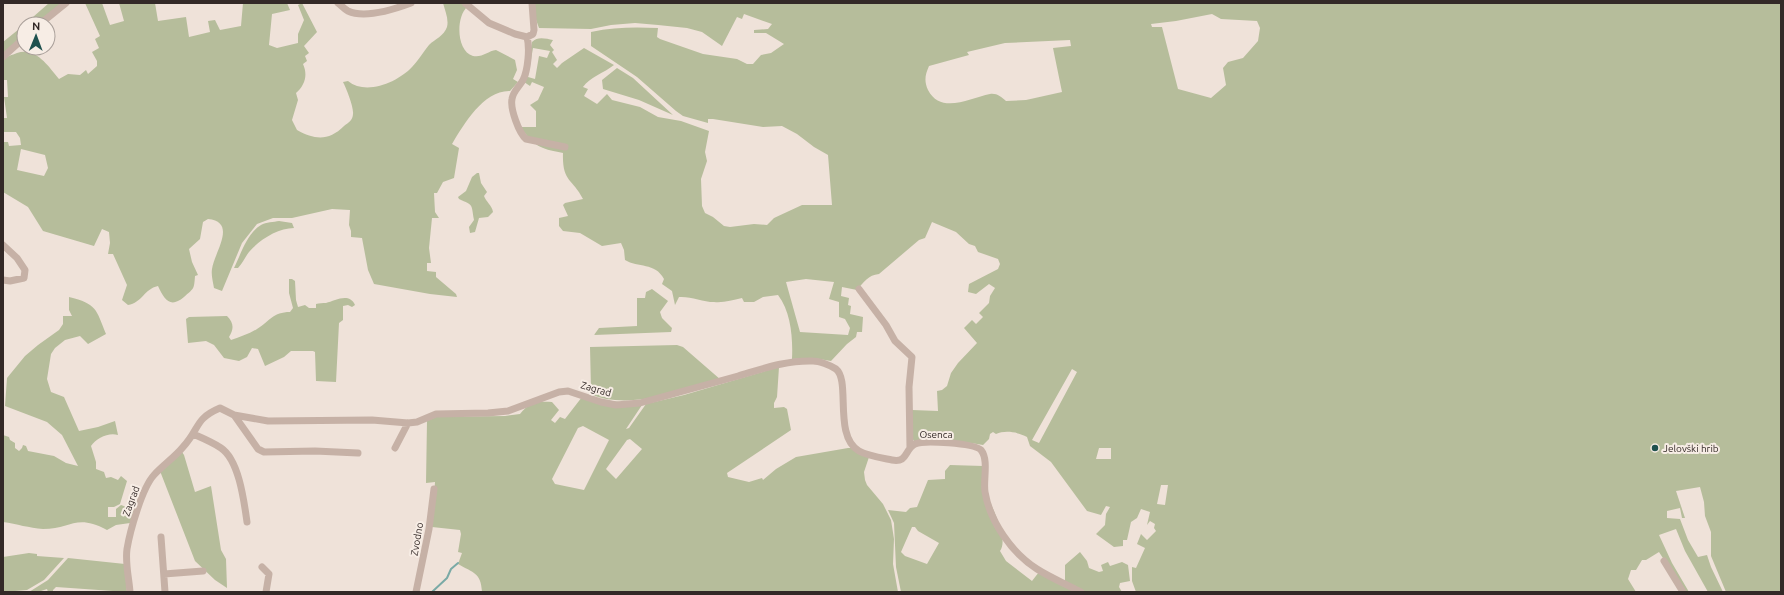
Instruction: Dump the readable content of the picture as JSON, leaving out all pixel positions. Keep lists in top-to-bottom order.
{
  "streets": {
    "street": ["Zagrad", "Osenca", "Zvodno"]
  },
  "crossings": [
    ["Zagrad", "Osenca"]
  ],
  "places": ["Jelovški hrib"],
  "north": "top"
}
